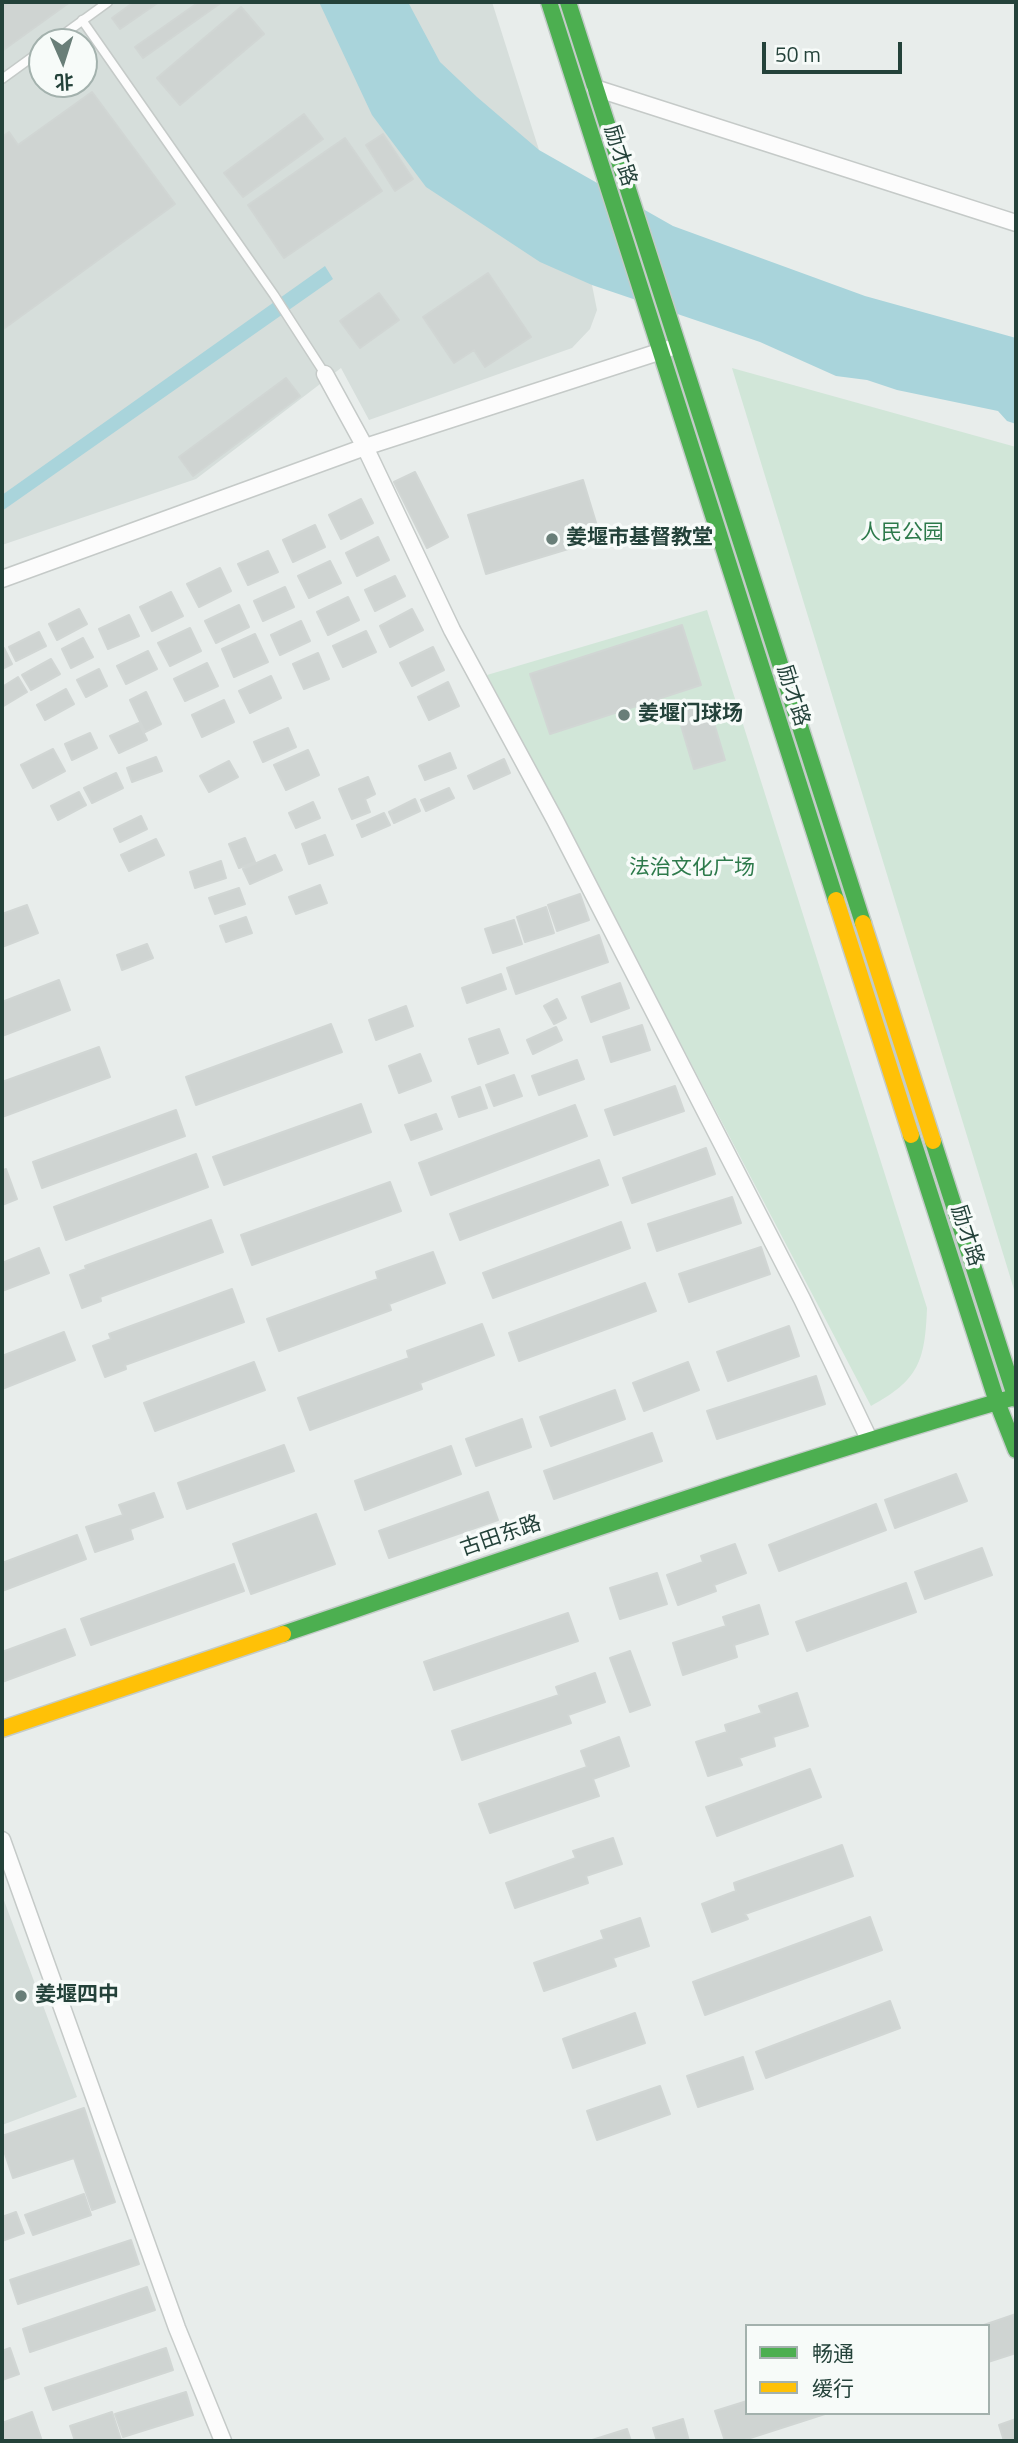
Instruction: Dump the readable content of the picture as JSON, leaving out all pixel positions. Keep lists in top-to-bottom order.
{
  "streets": {
    "street": ["励才路", "古田东路"]
  },
  "crossings": [
    ["励才路", "古田东路"]
  ],
  "parks": ["人民公园", "法治文化广场"],
  "places": ["姜堰市基督教堂", "姜堰门球场", "姜堰四中"],
  "legend": ["畅通", "缓行"],
  "scale_bar": "50 m",
  "north": "bottom"
}
